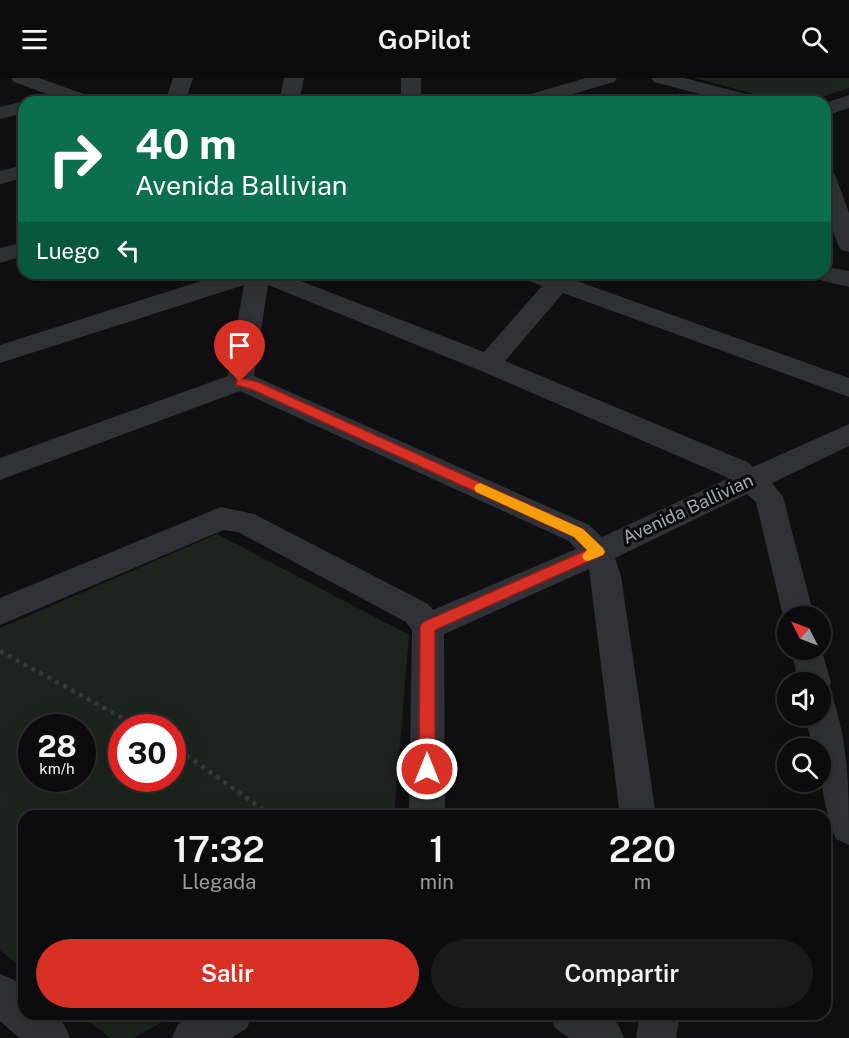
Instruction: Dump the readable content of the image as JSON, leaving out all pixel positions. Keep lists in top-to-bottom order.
{
  "streets": {
    "street": ["Avenida Ballivian"]
  },
  "north": "top left",
  "page": {
    "header": "GoPilot",
    "turn": ["40 m", "Avenida Ballivian"],
    "then": "Luego",
    "speed": "28 km/h",
    "limit": "30",
    "eta": [
      "17:32",
      "Llegada",
      "1",
      "min",
      "220",
      "m"
    ],
    "buttons": ["Salir", "Compartir"]
  }
}
